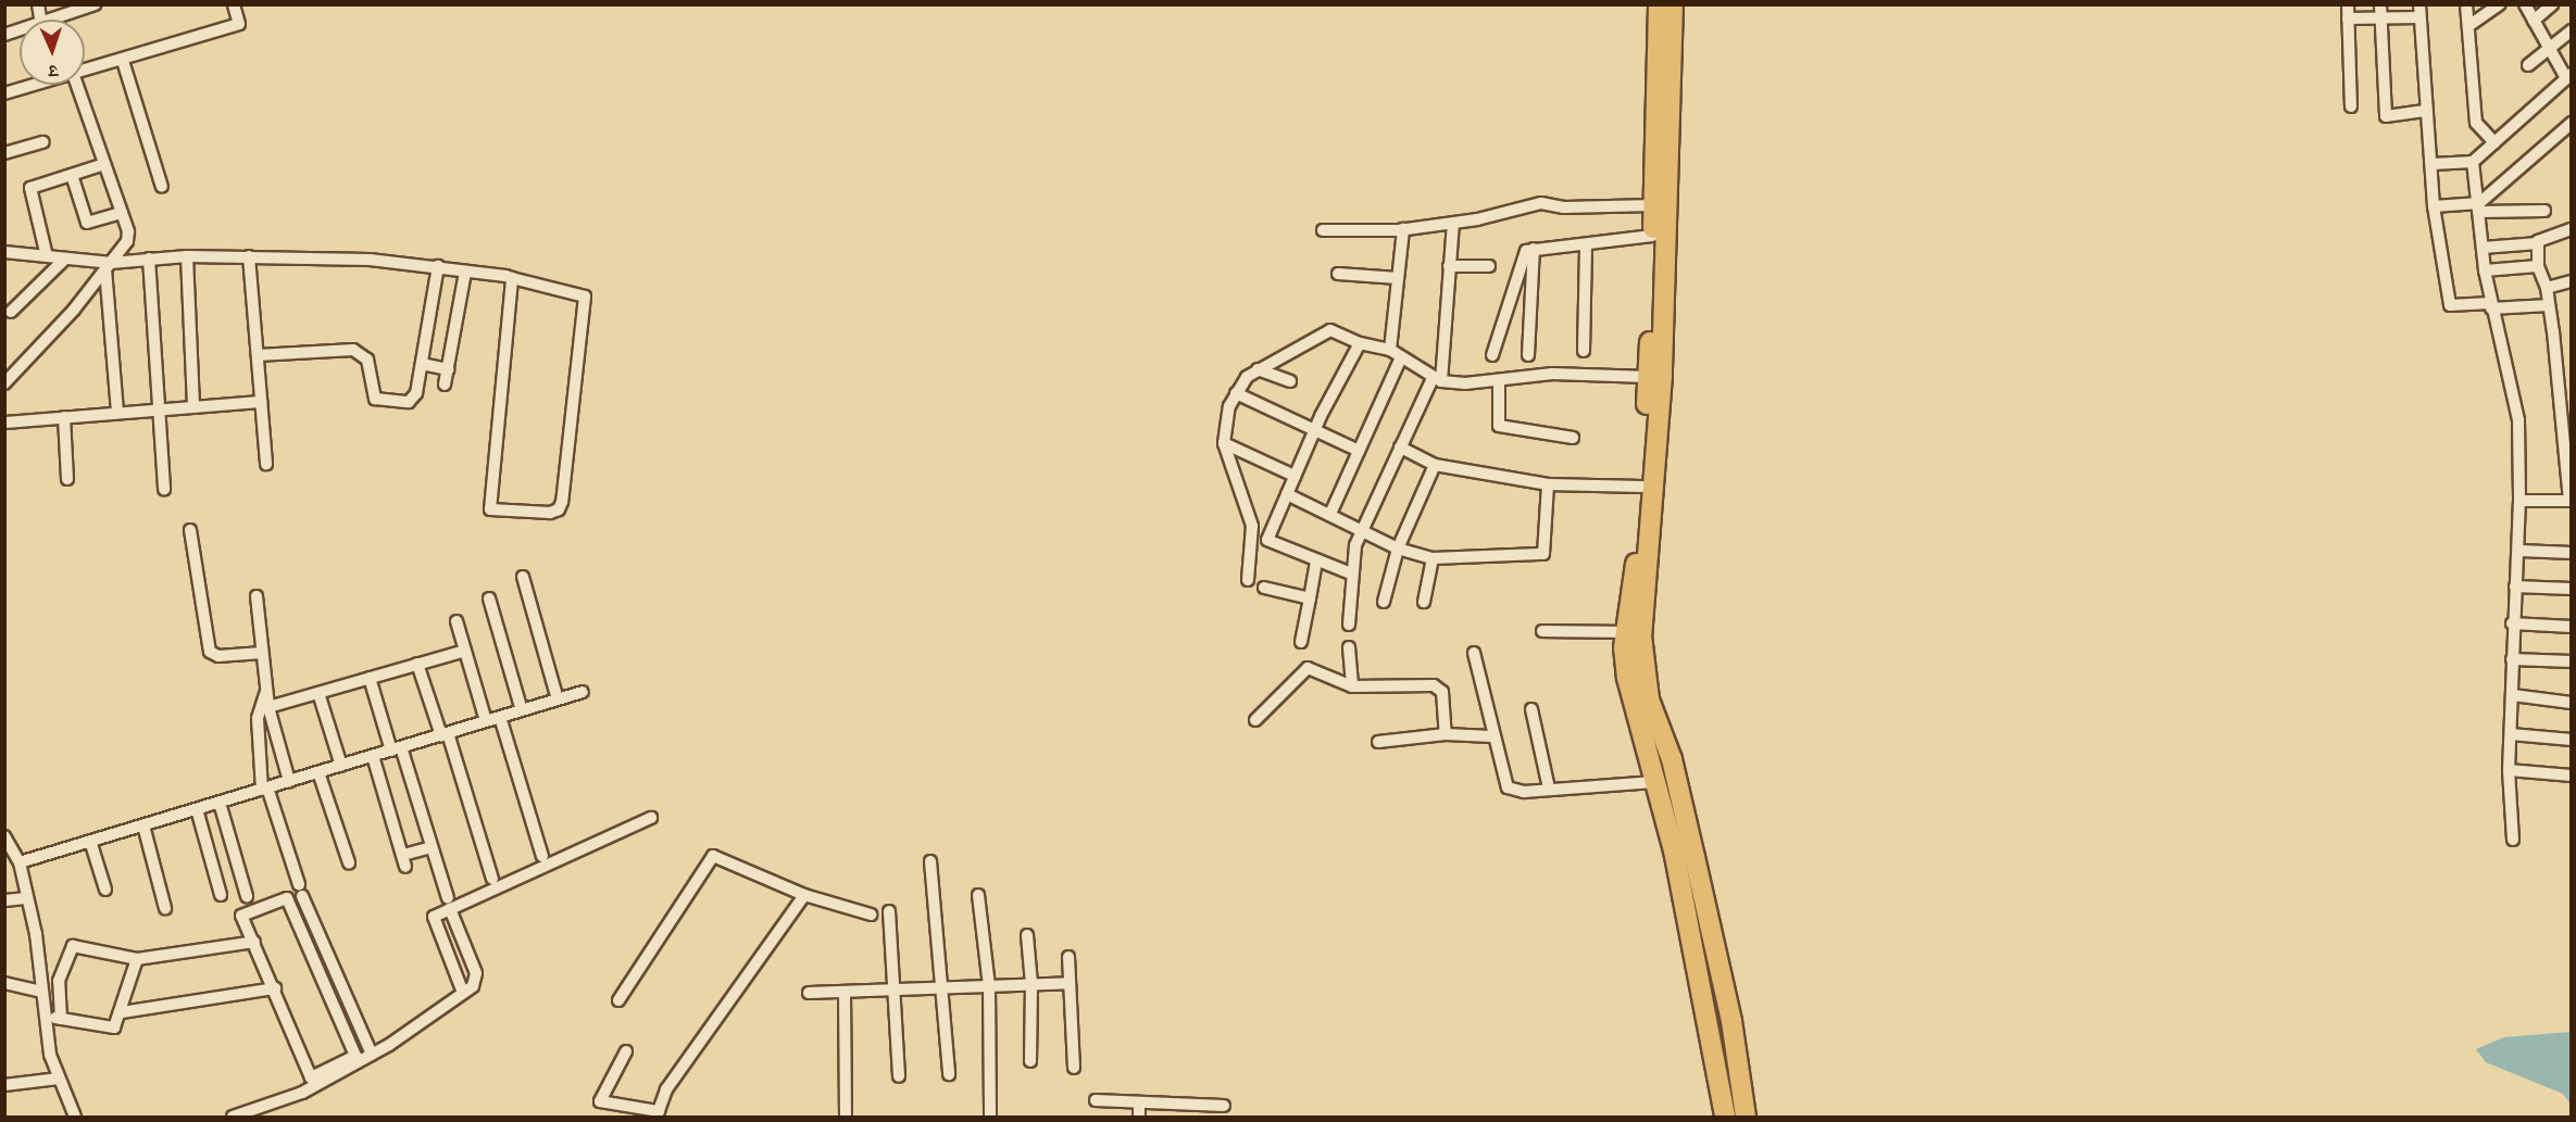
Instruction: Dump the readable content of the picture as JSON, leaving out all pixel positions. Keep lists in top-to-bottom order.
{
  "north": "bottom"
}
